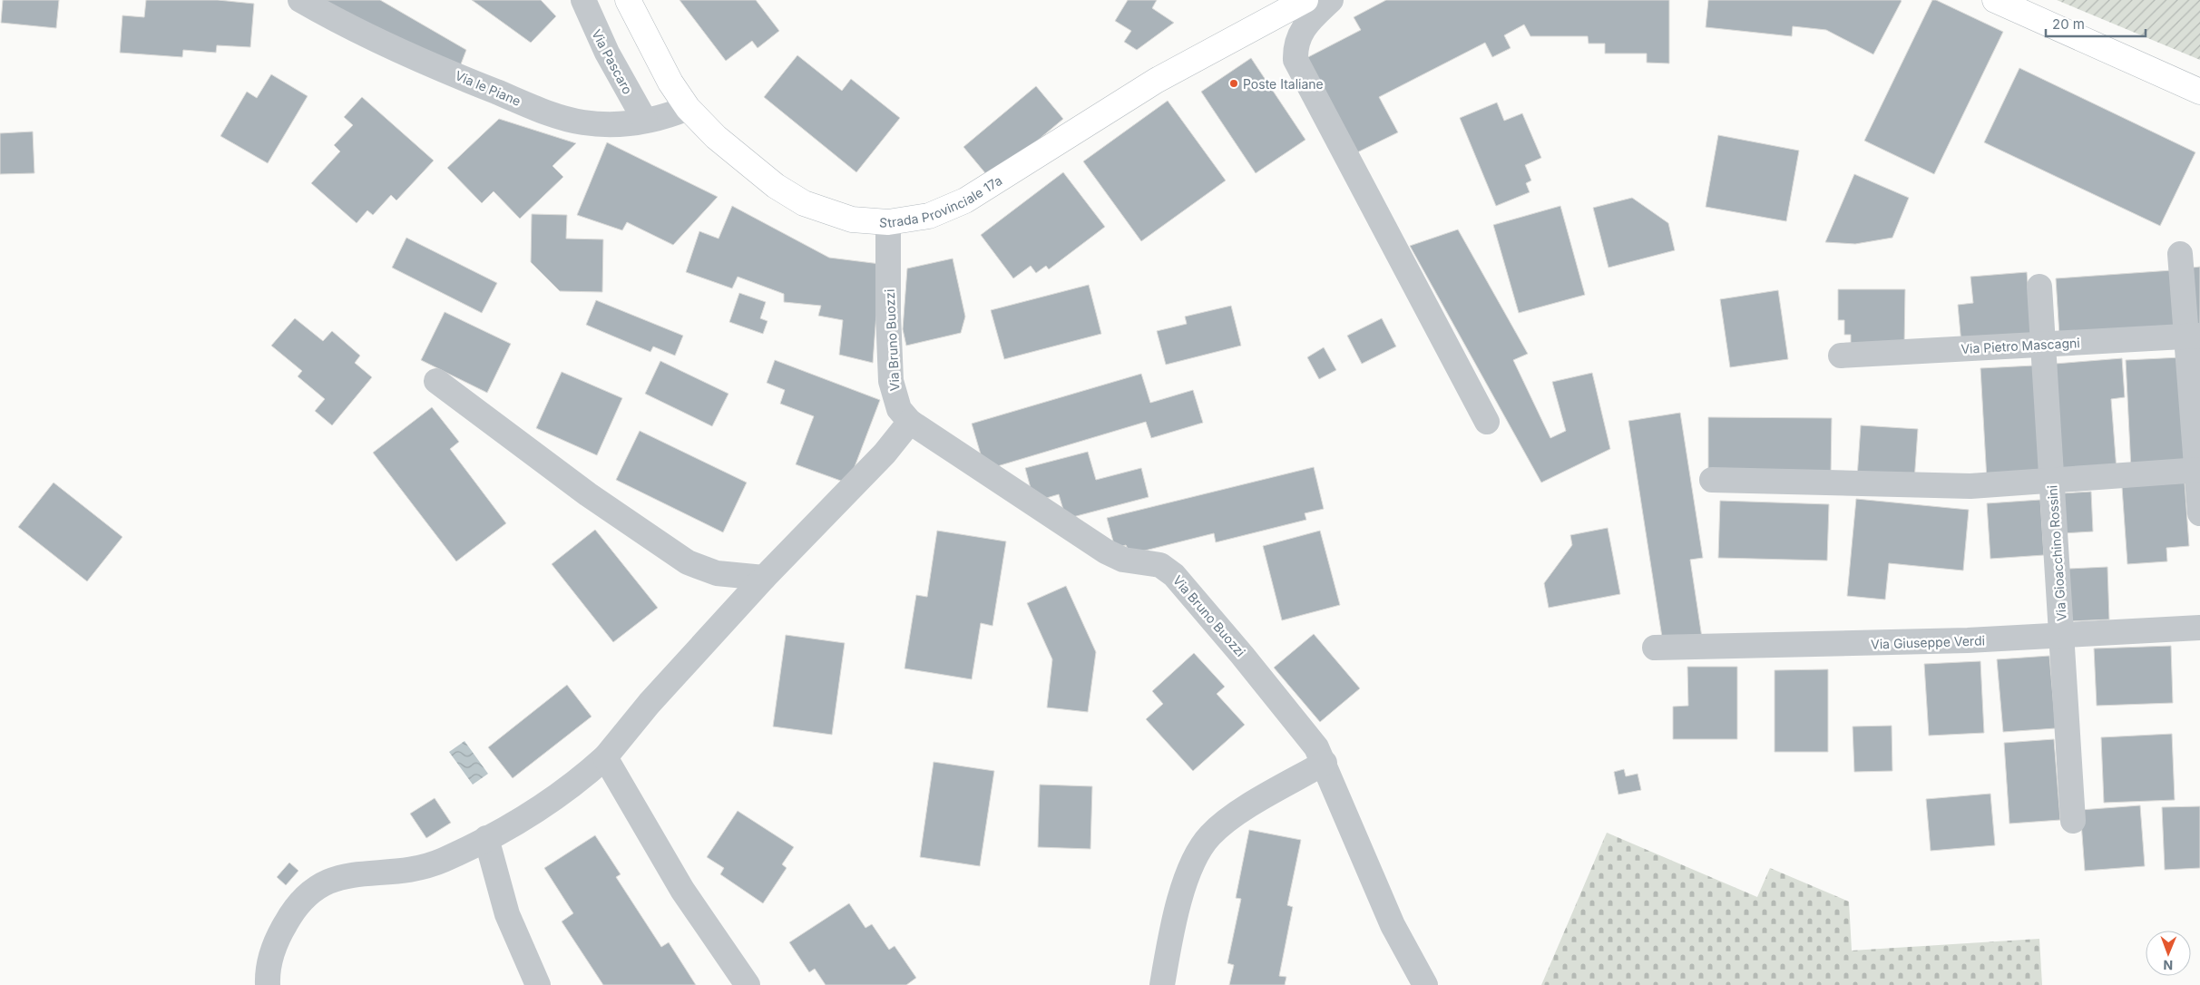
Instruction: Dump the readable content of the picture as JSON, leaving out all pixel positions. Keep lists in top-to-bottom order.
{
  "streets": {
    "main road": ["Strada Provinciale 17a"],
    "street": [
      "Via Pascaro",
      "Via le Piane",
      "Via Bruno Buozzi",
      "Via Pietro Mascagni",
      "Via Gioacchino Rossini",
      "Via Giuseppe Verdi"
    ]
  },
  "crossings": [
    ["Via Pascaro", "Via le Piane"],
    ["Via le Piane", "Strada Provinciale 17a"],
    ["Strada Provinciale 17a", "Via Bruno Buozzi"],
    ["Via Pietro Mascagni", "Via Gioacchino Rossini"],
    ["Via Gioacchino Rossini", "Via Giuseppe Verdi"]
  ],
  "places": ["Poste Italiane"],
  "scale_bar": "20 m",
  "north": "bottom"
}
